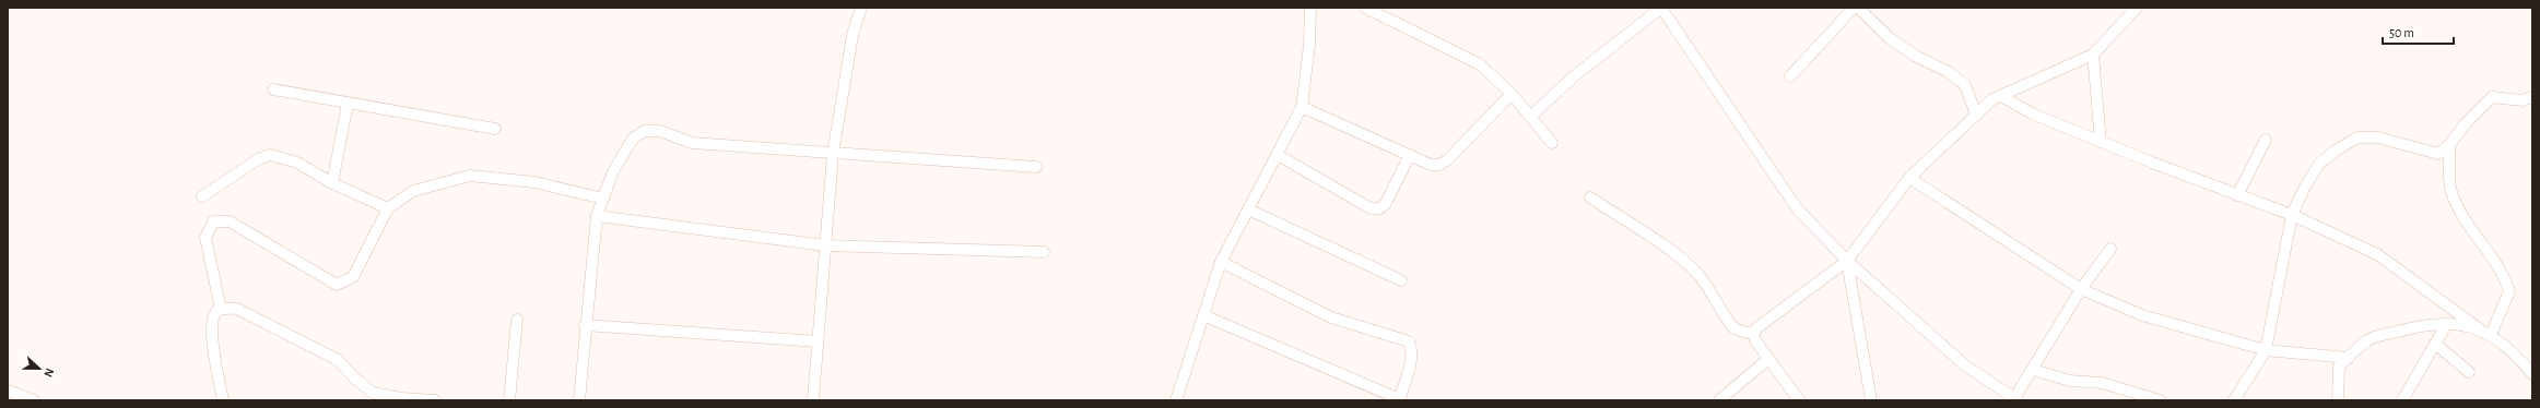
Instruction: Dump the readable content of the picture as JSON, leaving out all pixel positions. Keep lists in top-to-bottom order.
{
  "scale_bar": "50 m",
  "north": "right"
}
